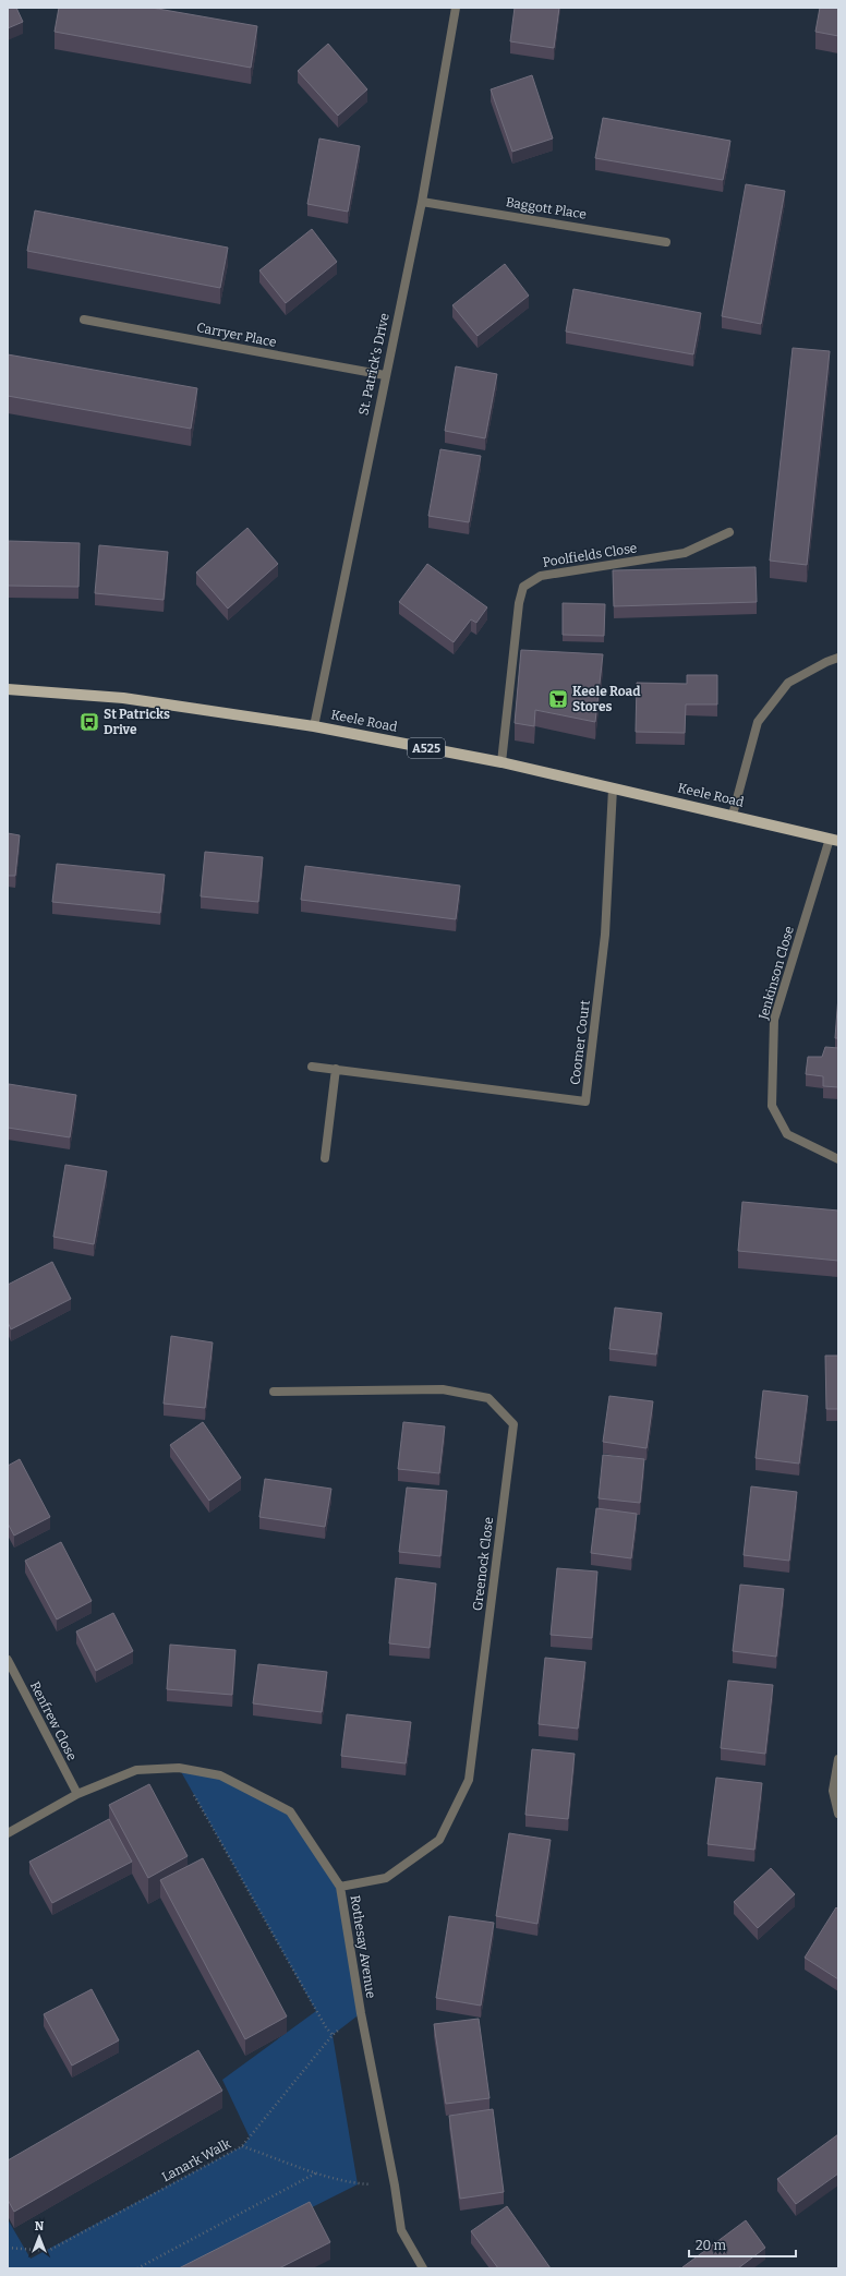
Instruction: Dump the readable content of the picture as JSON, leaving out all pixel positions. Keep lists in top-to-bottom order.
{
  "streets": {
    "main road": ["Keele Road", "A525"],
    "street": [
      "Baggott Place",
      "Carryer Place",
      "St. Patrick's Drive",
      "Poolfields Close",
      "Jenkinson Close",
      "Coomer Court",
      "Greenock Close",
      "Renfrew Close",
      "Rothesay Avenue"
    ],
    "path": ["Lanark Walk"]
  },
  "crossings": [
    ["Baggott Place", "St. Patrick's Drive"],
    ["Carryer Place", "St. Patrick's Drive"],
    ["St. Patrick's Drive", "Keele Road"],
    ["Poolfields Close", "Keele Road"],
    ["Keele Road", "Jenkinson Close"],
    ["Keele Road", "Coomer Court"],
    ["Greenock Close", "Rothesay Avenue"],
    ["Renfrew Close", "Rothesay Avenue"],
    ["Rothesay Avenue", "Lanark Walk"]
  ],
  "places": {
    "supermarket": ["Keele Road Stores"],
    "bus stop": ["St Patricks Drive"]
  },
  "scale_bar": "20 m",
  "north": "top"
}
